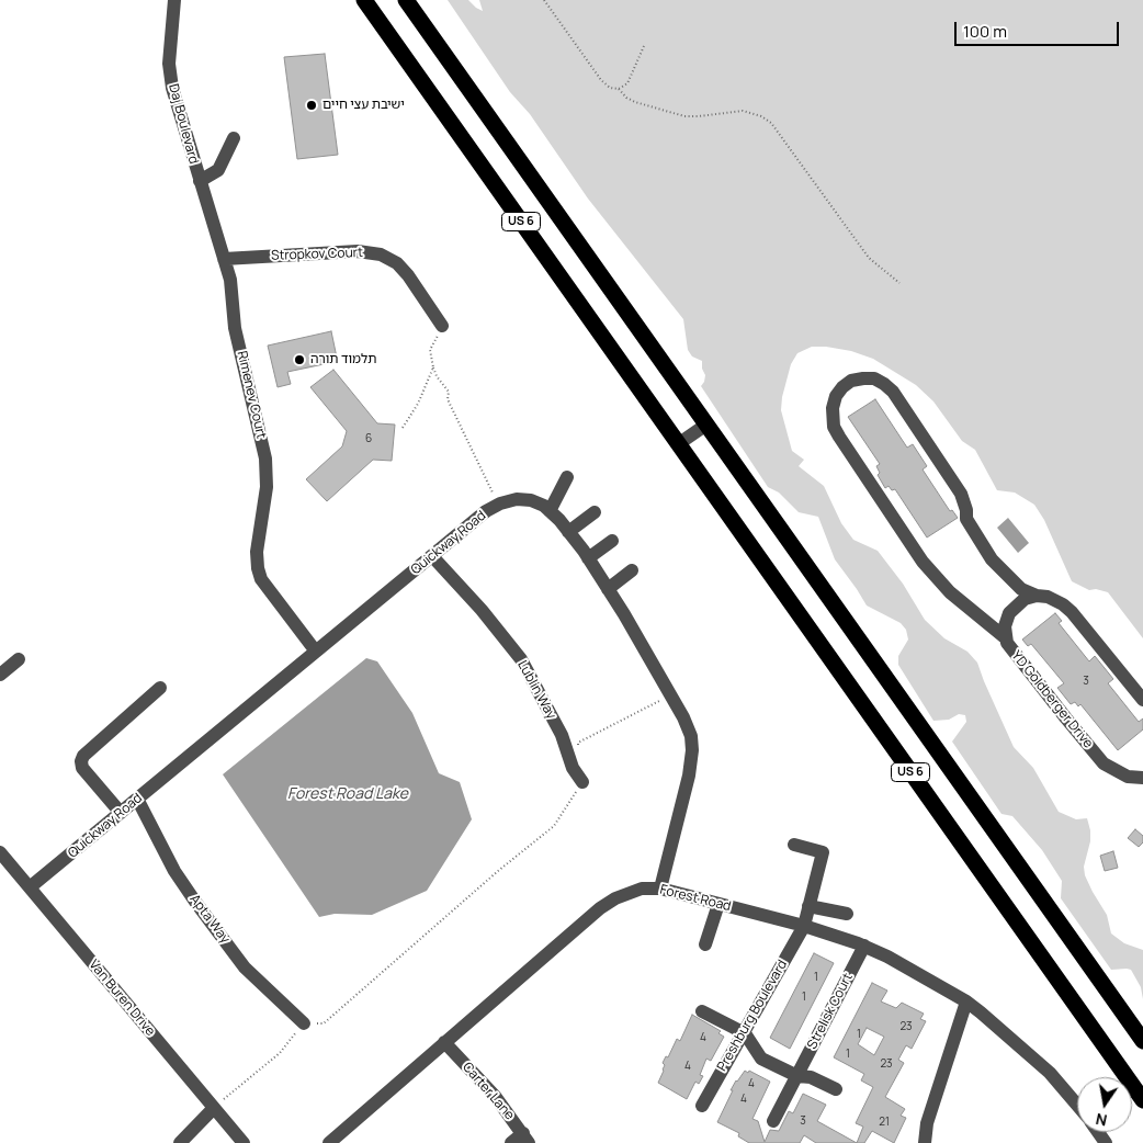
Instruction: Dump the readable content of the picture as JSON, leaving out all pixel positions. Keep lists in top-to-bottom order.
{
  "streets": {
    "highway": ["US 6"],
    "street": [
      "Daj Boulevard",
      "Stropkov Court",
      "Rimenev Court",
      "Quickway Road",
      "Lublin Way",
      "YD Goldberger Drive",
      "Forest Road",
      "Apta Way",
      "Van Buren Drive",
      "Strelisk Court",
      "Preshburg Boulevard",
      "Carter Lane"
    ]
  },
  "crossings": [
    ["Daj Boulevard", "Rimenev Court"],
    ["Stropkov Court", "Rimenev Court"],
    ["Rimenev Court", "Quickway Road"],
    ["Quickway Road", "Lublin Way"],
    ["Quickway Road", "Forest Road"],
    ["Quickway Road", "Apta Way"],
    ["Quickway Road", "Van Buren Drive"],
    ["Forest Road", "Strelisk Court"],
    ["Forest Road", "Preshburg Boulevard"],
    ["Forest Road", "Carter Lane"]
  ],
  "water": ["Forest Road Lake"],
  "places": ["ישיבת עצי חיים", "תלמוד תורה"],
  "house_numbers": [
    "6",
    "3",
    "1",
    "1",
    "23",
    "1",
    "4",
    "1",
    "23",
    "4",
    "4",
    "4",
    "3",
    "21"
  ],
  "scale_bar": "100 m",
  "north": "bottom"
}
